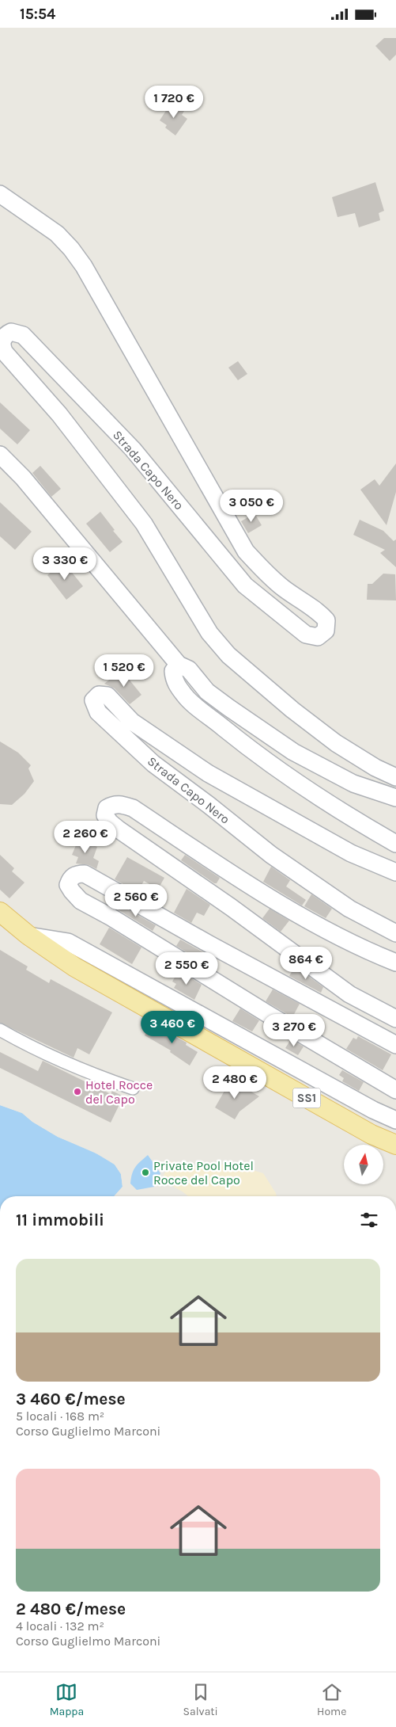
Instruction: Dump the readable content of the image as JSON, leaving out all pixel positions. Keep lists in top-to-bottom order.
{
  "streets": {
    "main road": ["SS1"],
    "street": ["Strada Capo Nero"]
  },
  "places": ["Hotel Rocce del Capo", "Private Pool Hotel Rocce del Capo"],
  "north": "top",
  "page": {
    "status": "15:54",
    "price": [
      "1 720 €",
      "3 050 €",
      "3 330 €",
      "1 520 €",
      "2 260 €",
      "2 560 €",
      "864 €",
      "2 550 €",
      "3 460 €",
      "3 270 €",
      "2 480 €"
    ],
    "heading": "11 immobili",
    "list": [
      {
        "name": "3 460 €/mese",
        "note": "5 locali · 168 m² · Corso Guglielmo Marconi"
      },
      {
        "name": "2 480 €/mese",
        "note": "4 locali · 132 m² · Corso Guglielmo Marconi"
      }
    ],
    "tabs": ["Mappa", "Salvati", "Home"]
  }
}
